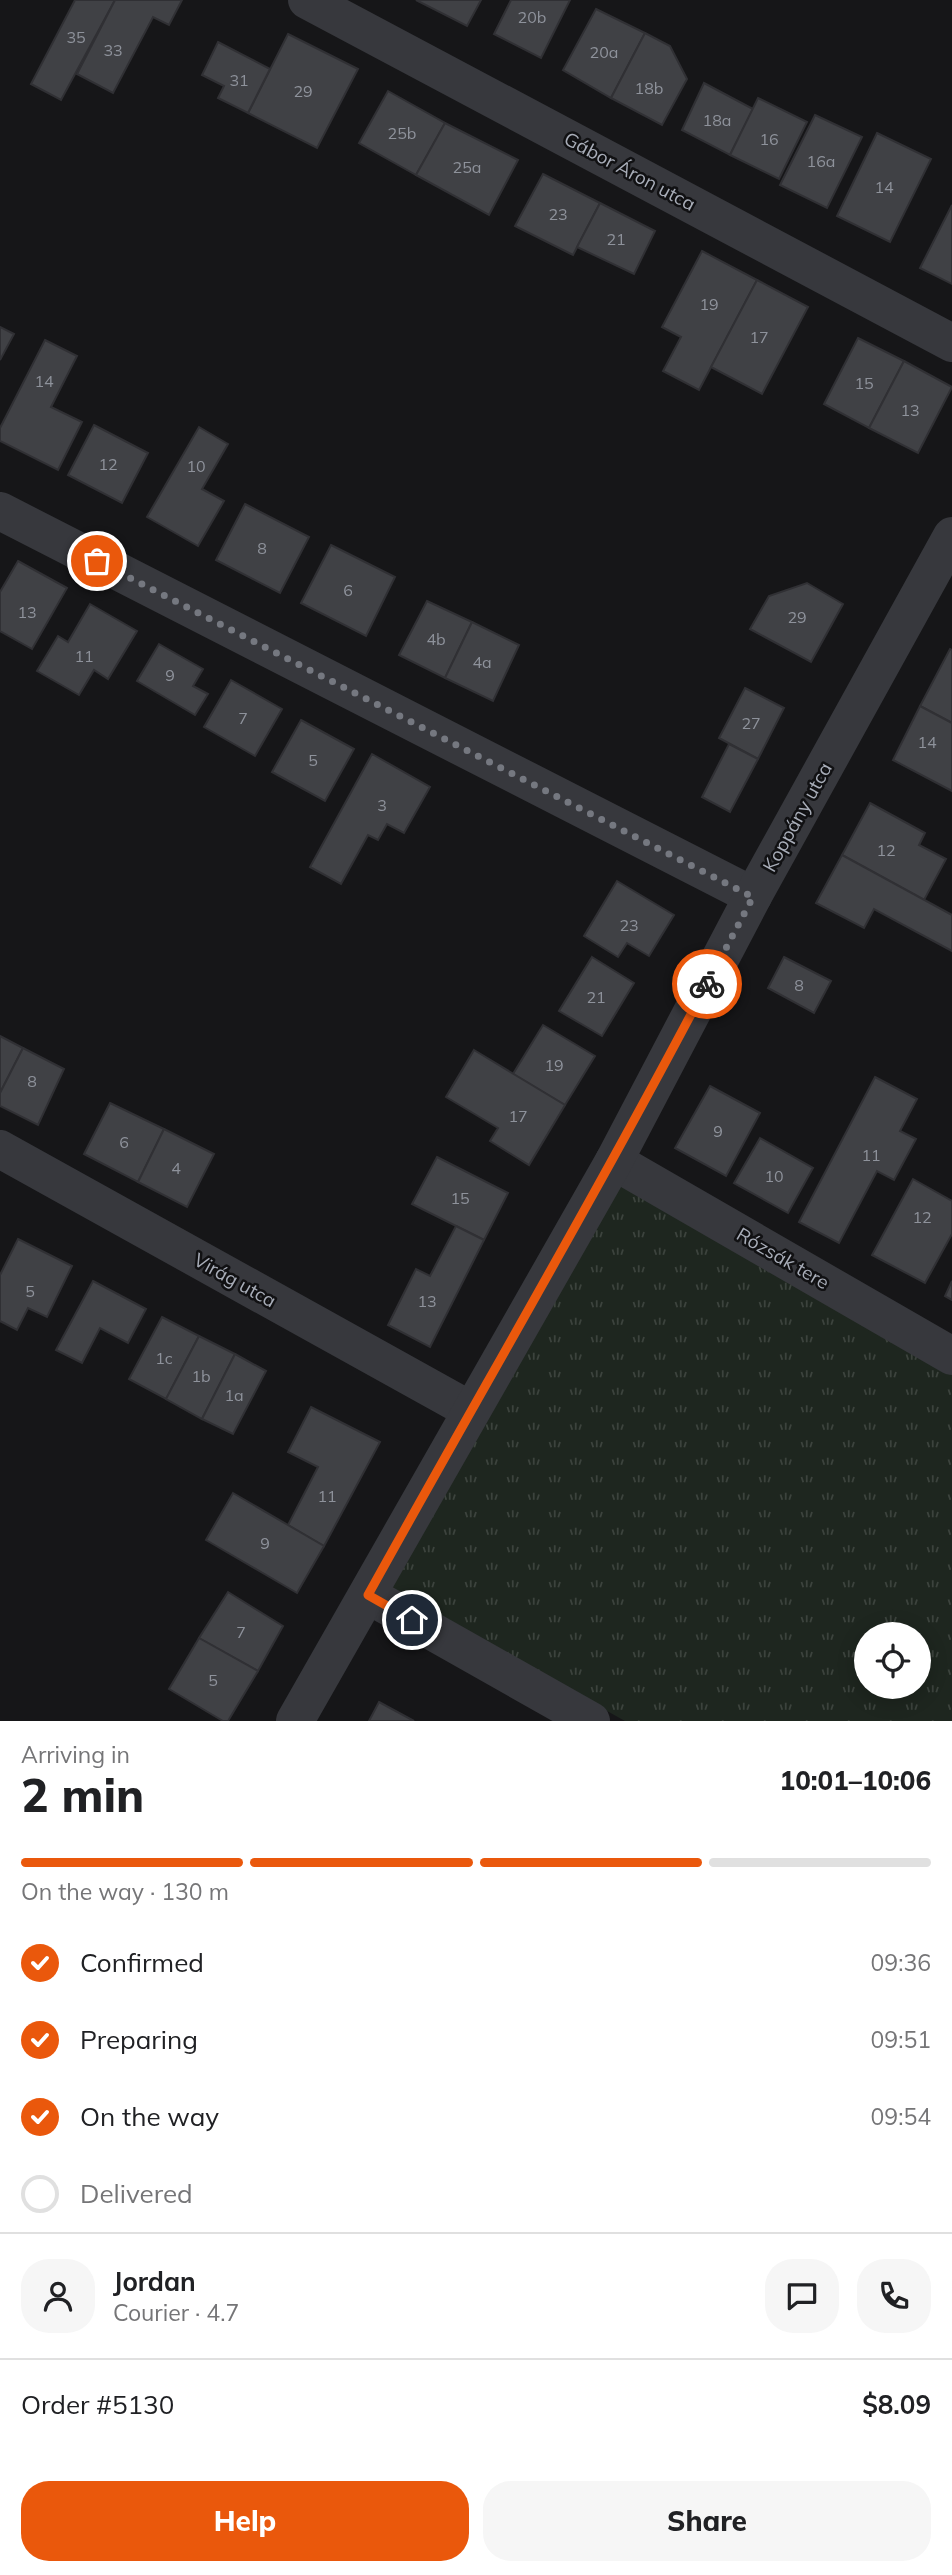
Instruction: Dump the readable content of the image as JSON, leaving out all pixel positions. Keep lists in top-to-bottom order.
{
  "streets": {
    "street": [
      "Gábor Áron utca",
      "Koppány utca",
      "Rózsák tere",
      "Virág utca"
    ]
  },
  "crossings": [
    ["Koppány utca", "Rózsák tere"],
    ["Koppány utca", "Virág utca"]
  ],
  "house_numbers": [
    "20b",
    "35",
    "33",
    "20a",
    "31",
    "18b",
    "29",
    "18a",
    "25b",
    "16",
    "16a",
    "25a",
    "14",
    "23",
    "21",
    "19",
    "17",
    "14",
    "15",
    "13",
    "12",
    "10",
    "8",
    "6",
    "13",
    "29",
    "4b",
    "11",
    "4a",
    "9",
    "7",
    "27",
    "14",
    "5",
    "3",
    "12",
    "23",
    "8",
    "21",
    "19",
    "8",
    "17",
    "9",
    "6",
    "11",
    "4",
    "10",
    "15",
    "12",
    "5",
    "13",
    "1c",
    "1b",
    "1a",
    "11",
    "9",
    "7",
    "5"
  ],
  "page": {
    "heading": ["2 min", "Arriving in", "10:01–10:06"],
    "panel": [
      "Jordan",
      "Courier · 4.7",
      "Order #5130",
      "$8.09"
    ],
    "bar": "On the way · 130 m",
    "list": [
      ["Confirmed", "09:36"],
      ["Preparing", "09:51"],
      ["On the way", "09:54"],
      "Delivered"
    ],
    "buttons": ["Help", "Share"]
  }
}
